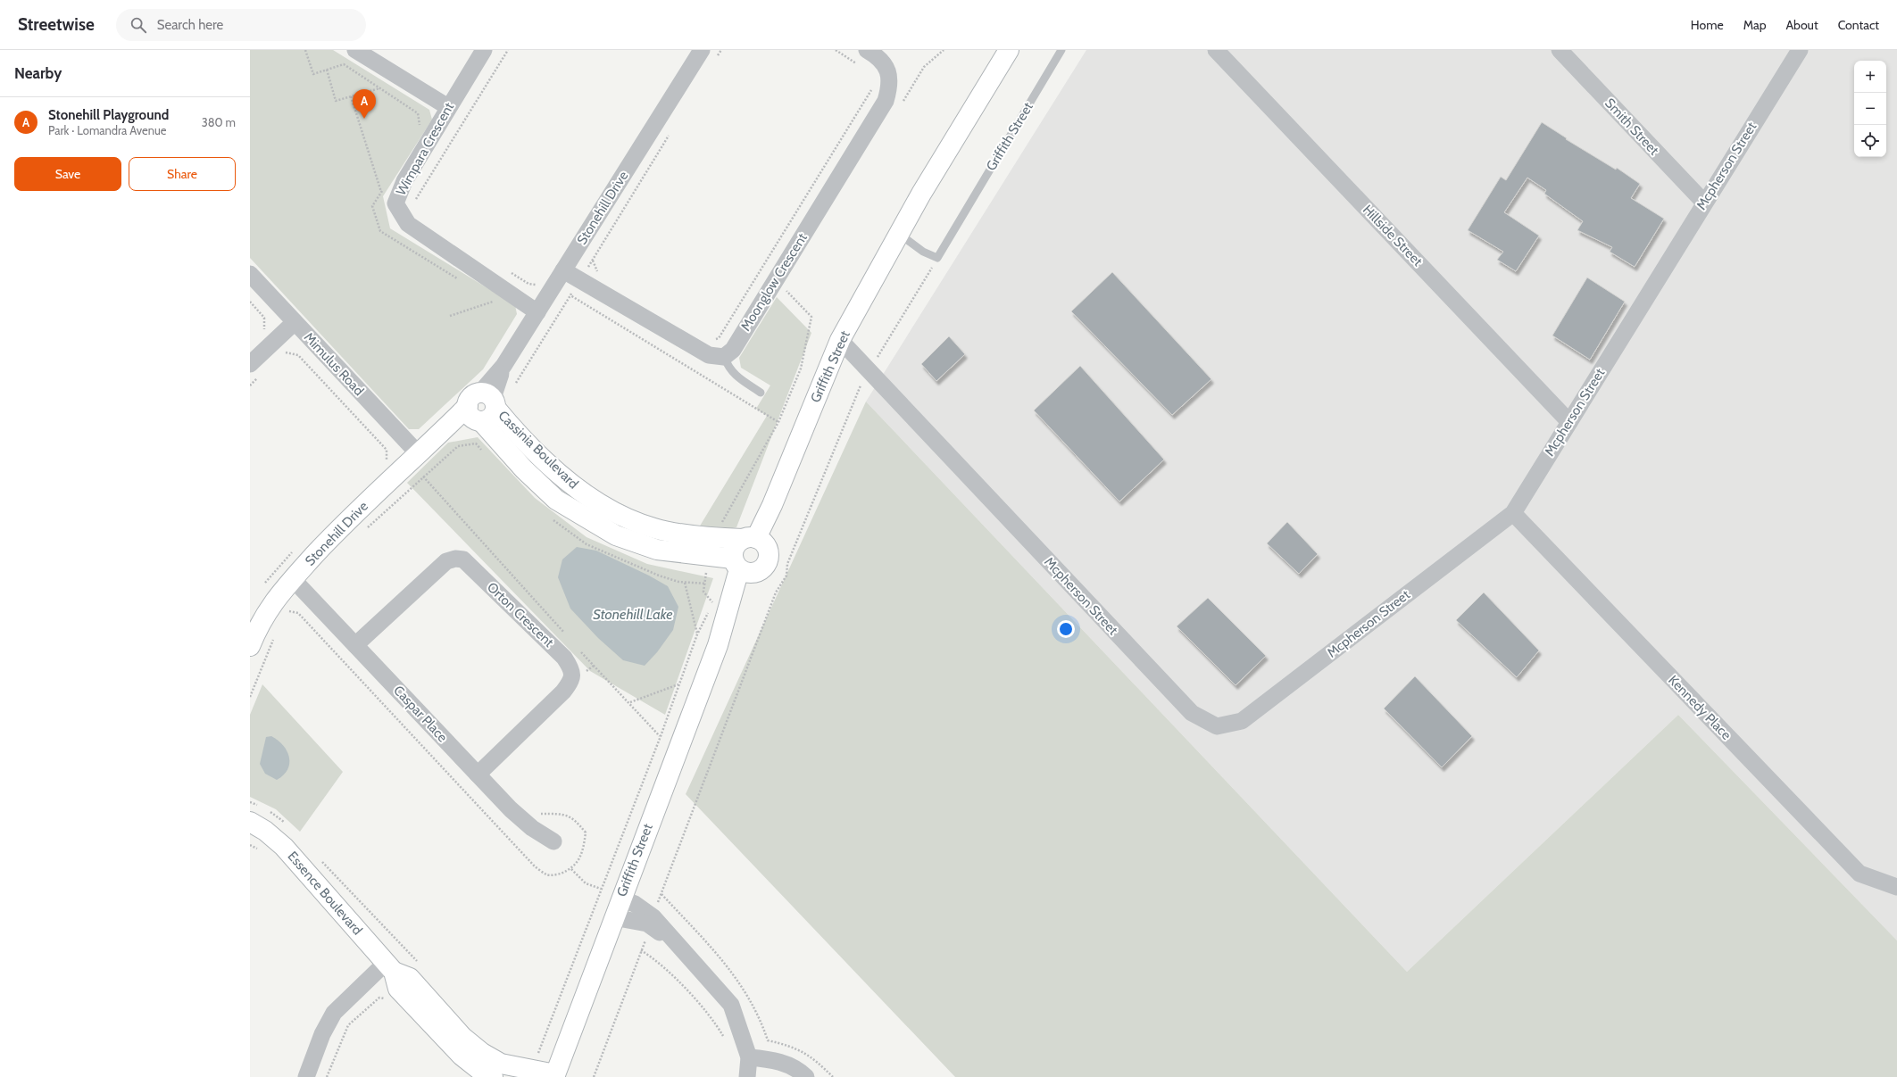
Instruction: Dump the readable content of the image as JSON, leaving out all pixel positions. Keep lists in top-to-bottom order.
{
  "streets": {
    "street": [
      "Smith Street",
      "Griffith Street",
      "Wimpara Crescent",
      "Mcpherson Street",
      "Stonehill Drive",
      "Hillside Street",
      "Moonglow Crescent",
      "Mimulus Road",
      "Cassinia Boulevard",
      "Orton Crescent",
      "Kennedy Place",
      "Caspar Place",
      "Essence Boulevard"
    ]
  },
  "crossings": [
    ["Smith Street", "Mcpherson Street"],
    ["Griffith Street", "Mcpherson Street"],
    ["Griffith Street", "Cassinia Boulevard"],
    ["Griffith Street", "Essence Boulevard"],
    ["Wimpara Crescent", "Stonehill Drive"],
    ["Mcpherson Street", "Hillside Street"],
    ["Mcpherson Street", "Kennedy Place"],
    ["Stonehill Drive", "Mimulus Road"],
    ["Stonehill Drive", "Cassinia Boulevard"],
    ["Stonehill Drive", "Caspar Place"],
    ["Orton Crescent", "Caspar Place"]
  ],
  "water": ["Stonehill Lake"],
  "page": {
    "header": "Streetwise",
    "search": "Search here",
    "nav": [
      "Home",
      "Map",
      "About",
      "Contact"
    ],
    "heading": "Nearby",
    "map_buttons": ["+", "−"],
    "pins": "A",
    "list": [
      {
        "mark": "A",
        "name": "Stonehill Playground",
        "note": "Park · Lomandra Avenue",
        "value": "380 m"
      }
    ],
    "buttons": ["Save", "Share"]
  }
}
